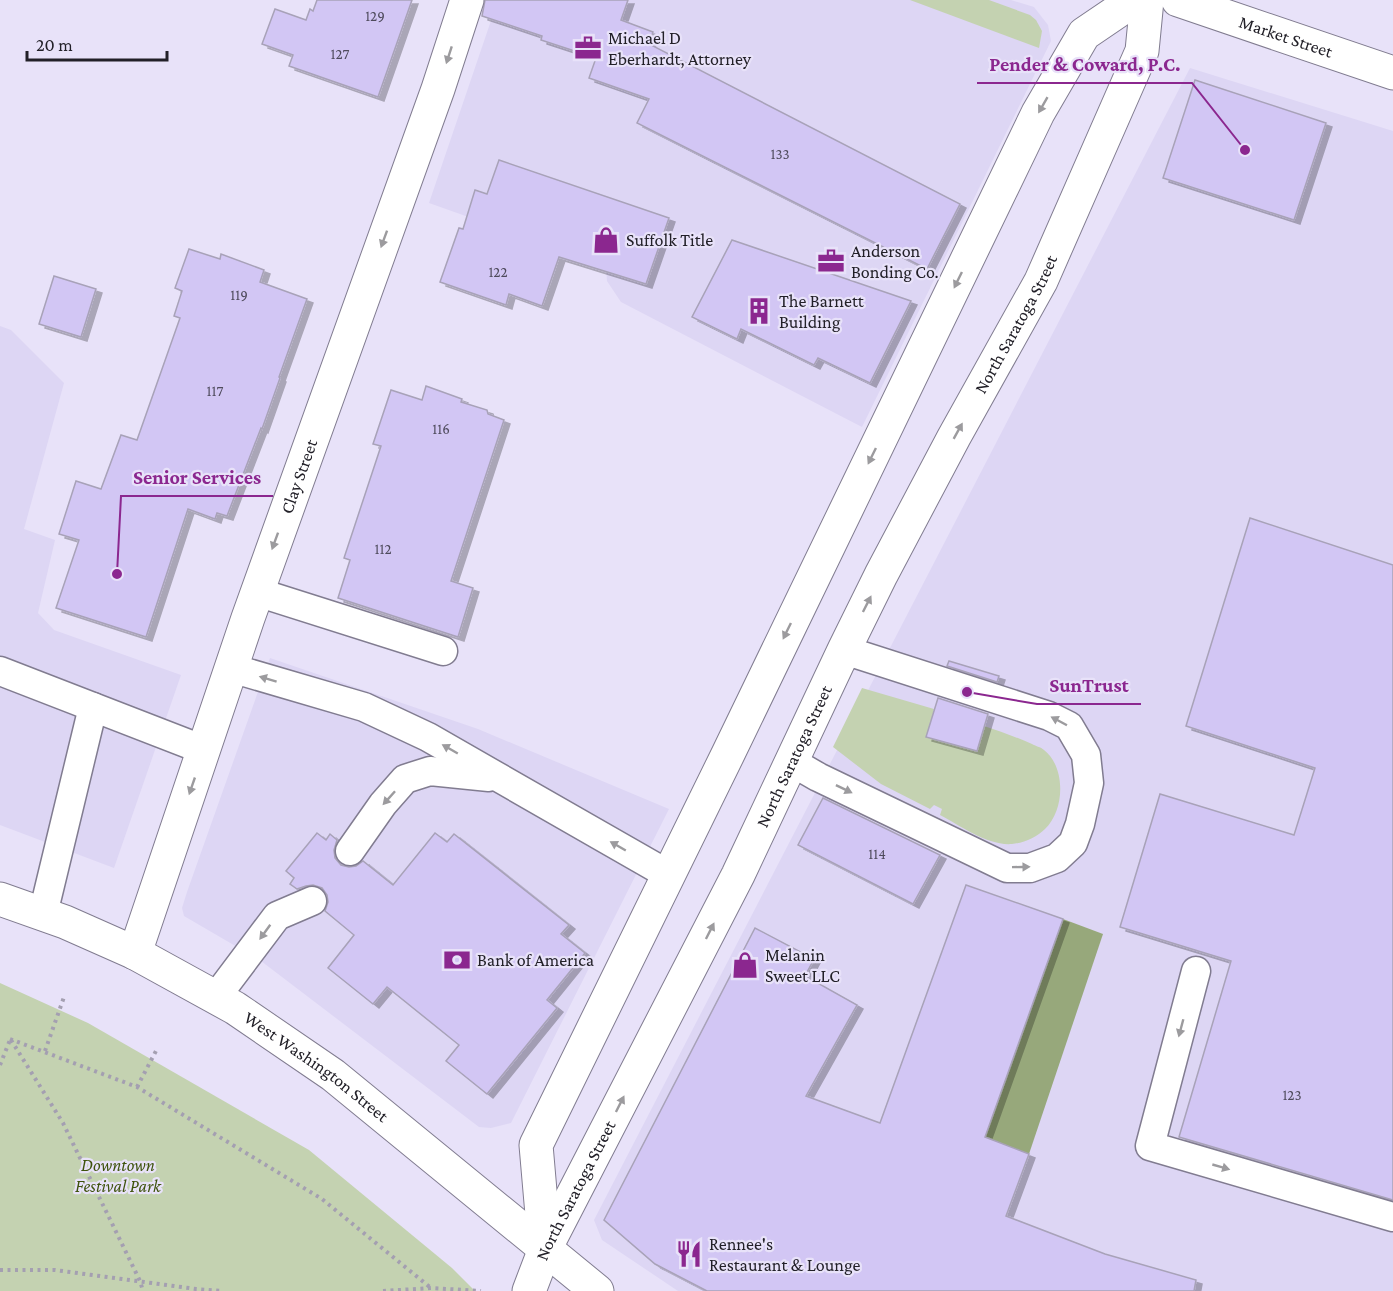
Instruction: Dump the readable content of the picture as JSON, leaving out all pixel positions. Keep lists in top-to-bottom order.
{
  "streets": {
    "street": [
      "Market Street",
      "North Saratoga Street",
      "Clay Street",
      "West Washington Street"
    ]
  },
  "crossings": [
    ["North Saratoga Street", "West Washington Street"],
    ["Clay Street", "West Washington Street"]
  ],
  "one_way": ["Clay Street"],
  "parks": ["Downtown Festival Park"],
  "places": {
    "office": ["Michael D Eberhardt, Attorney", "Anderson Bonding Co."],
    "other": ["Pender & Coward, P.C.", "Senior Services", "SunTrust"],
    "shop": ["Suffolk Title", "Melanin Sweet LLC"],
    "building": ["The Barnett Building"],
    "bank": ["Bank of America"],
    "restaurant": ["Rennee's Restaurant & Lounge"]
  },
  "house_numbers": [
    "129",
    "127",
    "133",
    "122",
    "119",
    "117",
    "116",
    "112",
    "114",
    "123"
  ],
  "scale_bar": "20 m"
}
